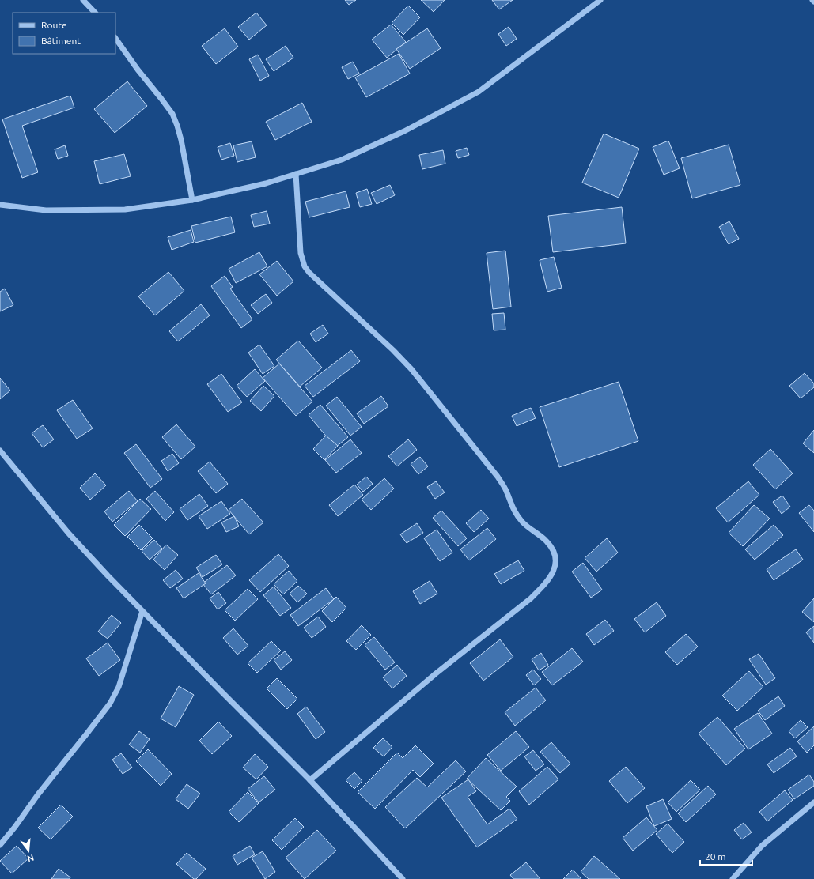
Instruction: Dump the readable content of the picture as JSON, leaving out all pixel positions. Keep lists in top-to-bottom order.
{
  "legend": ["Route", "Bâtiment"],
  "scale_bar": "20 m",
  "north": "bottom"
}
